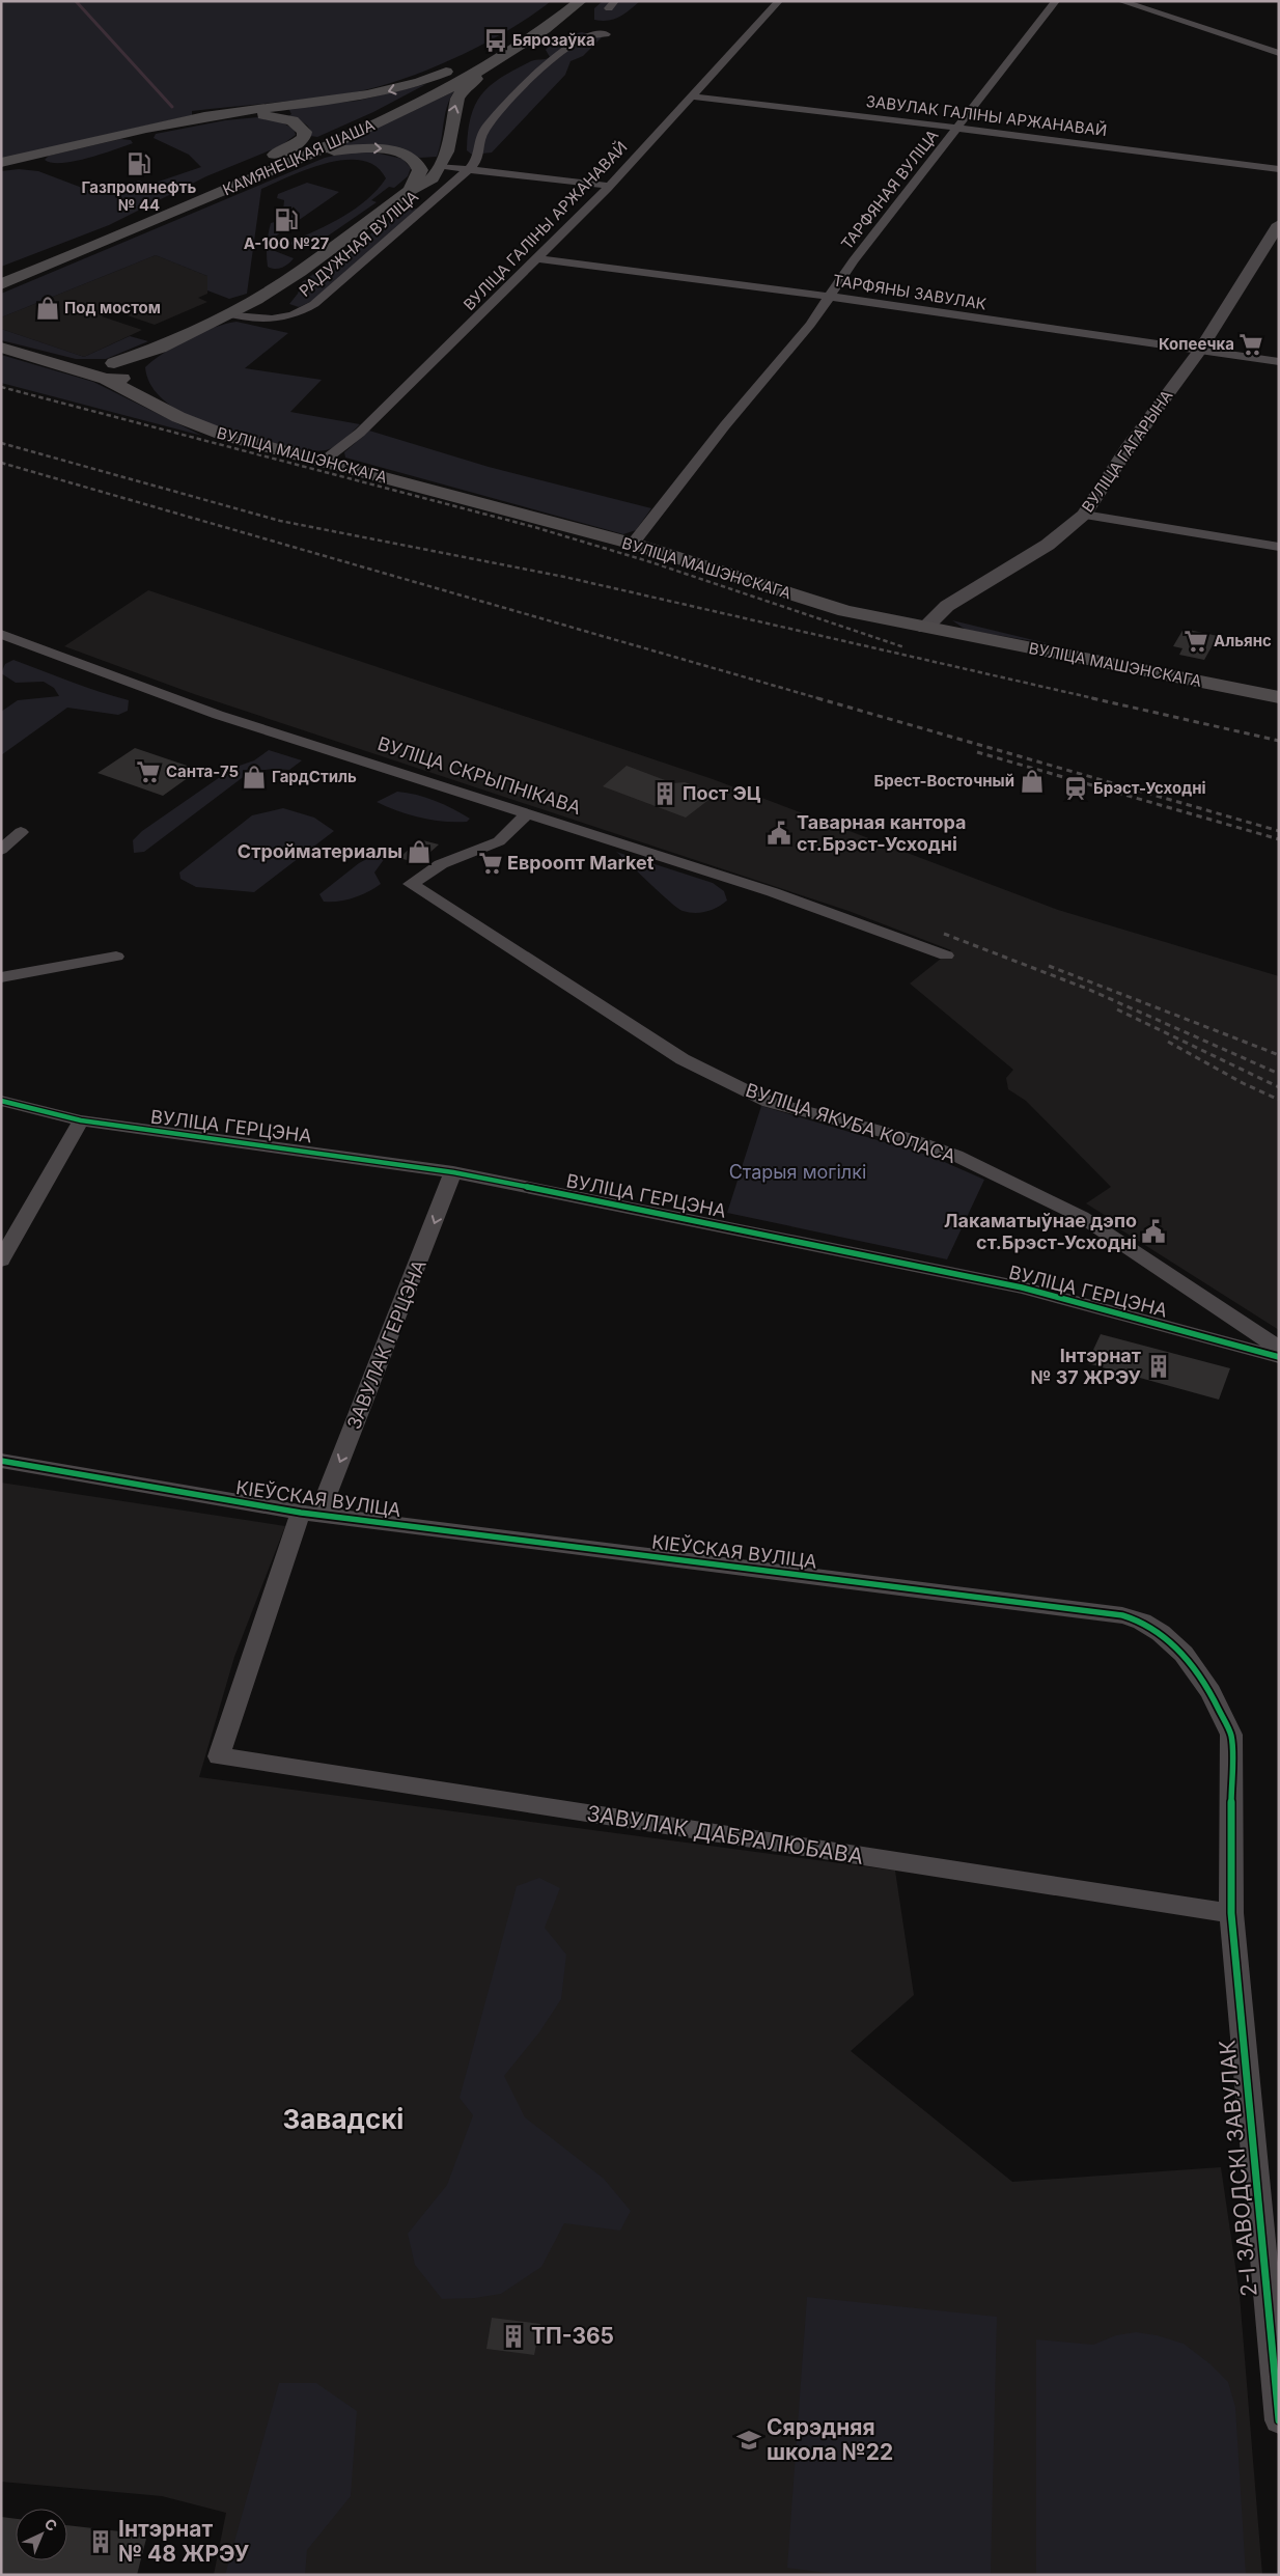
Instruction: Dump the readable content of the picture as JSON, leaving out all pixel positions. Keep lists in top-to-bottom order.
{
  "streets": {
    "main road": ["КАМЯНЕЦКАЯ ШАША", "ВУЛІЦА МАШЭНСКАГА"],
    "street": [
      "ЗАВУЛАК ГАЛІНЫ АРЖАНАВАЙ",
      "ТАРФЯНАЯ ВУЛІЦА",
      "ВУЛІЦА ГАЛІНЫ АРЖАНАВАЙ",
      "РАДУЖНАЯ ВУЛІЦА",
      "ТАРФЯНЫ ЗАВУЛАК",
      "ВУЛІЦА ГАГАРЫНА",
      "ВУЛІЦА СКРЫПНІКАВА",
      "ВУЛІЦА ЯКУБА КОЛАСА",
      "ВУЛІЦА ГЕРЦЭНА",
      "ЗАВУЛАК ГЕРЦЭНА",
      "КІЕЎСКАЯ ВУЛІЦА",
      "ЗАВУЛАК ДАБРАЛЮБАВА",
      "2-І ЗАВОДСКІ ЗАВУЛАК"
    ]
  },
  "crossings": [
    ["ЗАВУЛАК ГАЛІНЫ АРЖАНАВАЙ", "ТАРФЯНАЯ ВУЛІЦА"],
    ["ЗАВУЛАК ГАЛІНЫ АРЖАНАВАЙ", "ВУЛІЦА ГАЛІНЫ АРЖАНАВАЙ"],
    ["ТАРФЯНАЯ ВУЛІЦА", "ТАРФЯНЫ ЗАВУЛАК"],
    ["ТАРФЯНАЯ ВУЛІЦА", "ВУЛІЦА МАШЭНСКАГА"],
    ["ВУЛІЦА ГАЛІНЫ АРЖАНАВАЙ", "ТАРФЯНЫ ЗАВУЛАК"],
    ["ВУЛІЦА ГАЛІНЫ АРЖАНАВАЙ", "ВУЛІЦА МАШЭНСКАГА"],
    ["ТАРФЯНЫ ЗАВУЛАК", "ВУЛІЦА ГАГАРЫНА"],
    ["ВУЛІЦА ГАГАРЫНА", "ВУЛІЦА МАШЭНСКАГА"],
    ["ВУЛІЦА СКРЫПНІКАВА", "ВУЛІЦА ЯКУБА КОЛАСА"],
    ["ВУЛІЦА ГЕРЦЭНА", "ЗАВУЛАК ГЕРЦЭНА"],
    ["ЗАВУЛАК ГЕРЦЭНА", "КІЕЎСКАЯ ВУЛІЦА"],
    ["ЗАВУЛАК ГЕРЦЭНА", "ЗАВУЛАК ДАБРАЛЮБАВА"],
    ["КІЕЎСКАЯ ВУЛІЦА", "ЗАВУЛАК ДАБРАЛЮБАВА"],
    ["КІЕЎСКАЯ ВУЛІЦА", "2-І ЗАВОДСКІ ЗАВУЛАК"],
    ["ЗАВУЛАК ДАБРАЛЮБАВА", "2-І ЗАВОДСКІ ЗАВУЛАК"]
  ],
  "one_way": ["ЗАВУЛАК ГЕРЦЭНА"],
  "districts": ["Завадскі"],
  "parks": ["Старыя могілкі"],
  "places": {
    "bus stop": ["Бярозаўка"],
    "fuel station": ["Газпромнефть № 44", "А-100 №27"],
    "shop": [
      "Под мостом",
      "ГардСтиль",
      "Брест-Восточный",
      "Стройматериалы"
    ],
    "supermarket": [
      "Копеечка",
      "Альянс",
      "Санта-75",
      "Евроопт Market"
    ],
    "station": ["Брэст-Усходні"],
    "building": [
      "Пост ЭЦ",
      "Інтэрнат № 37 ЖРЭУ",
      "ТП-365",
      "Інтэрнат № 48 ЖРЭУ"
    ],
    "public building": ["Таварная кантора ст.Брэст-Усходні", "Лакаматыўнае дэпо ст.Брэст-Усходні"],
    "school or university": ["Сярэдняя школа №22"]
  },
  "north": "top right"
}
